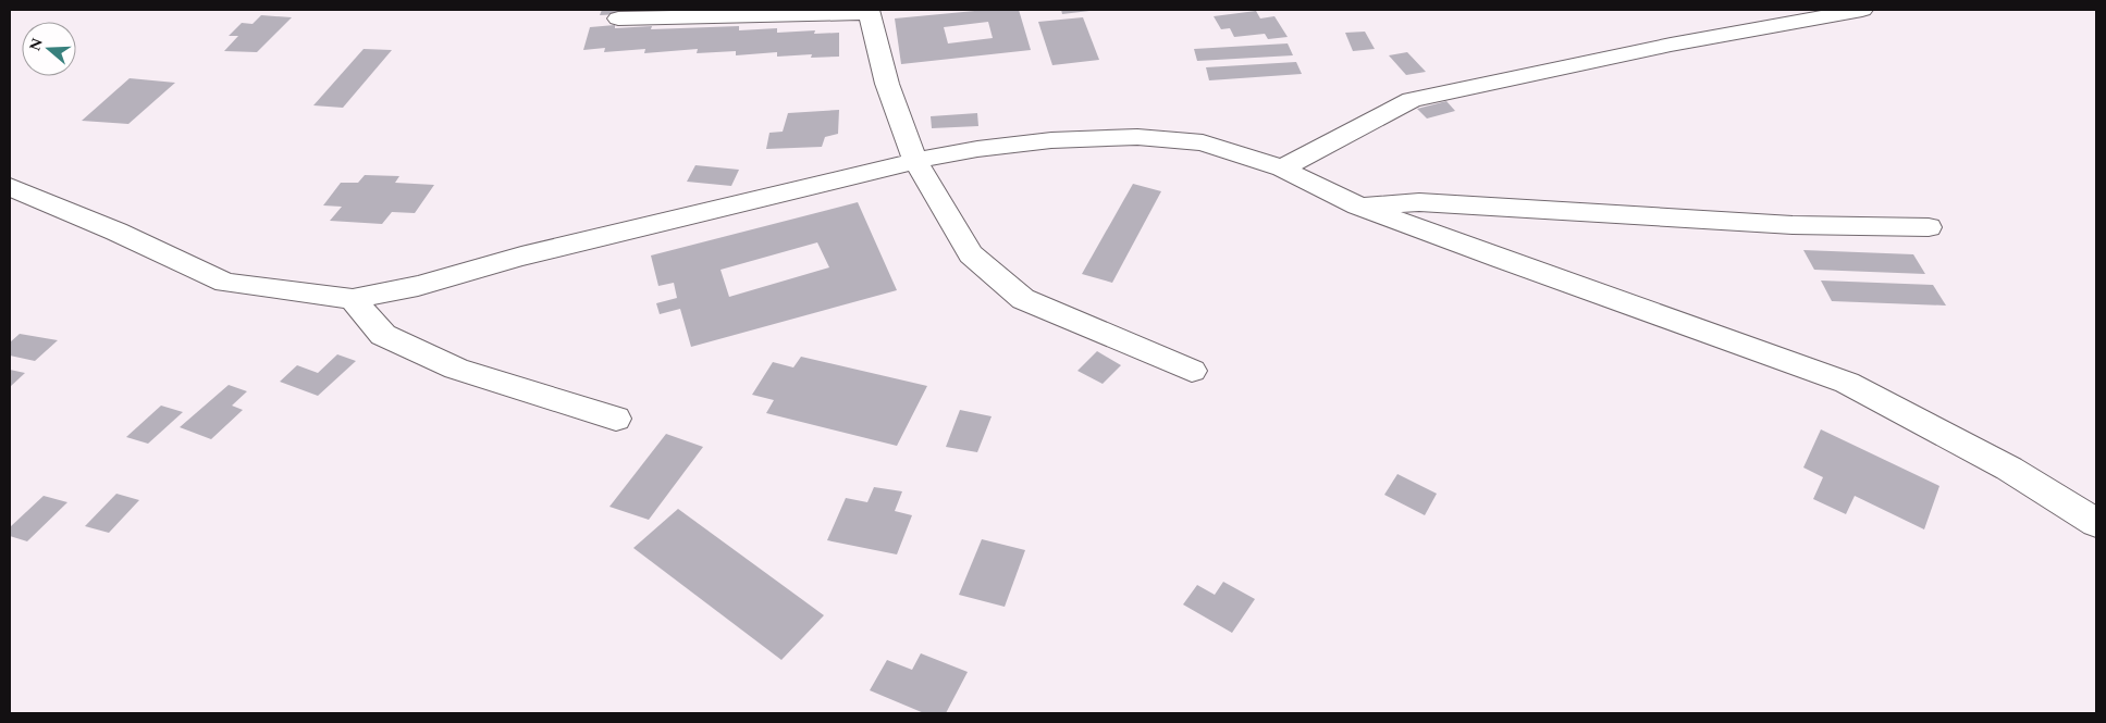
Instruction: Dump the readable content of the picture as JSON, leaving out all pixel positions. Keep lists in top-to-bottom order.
{
  "north": "left"
}
